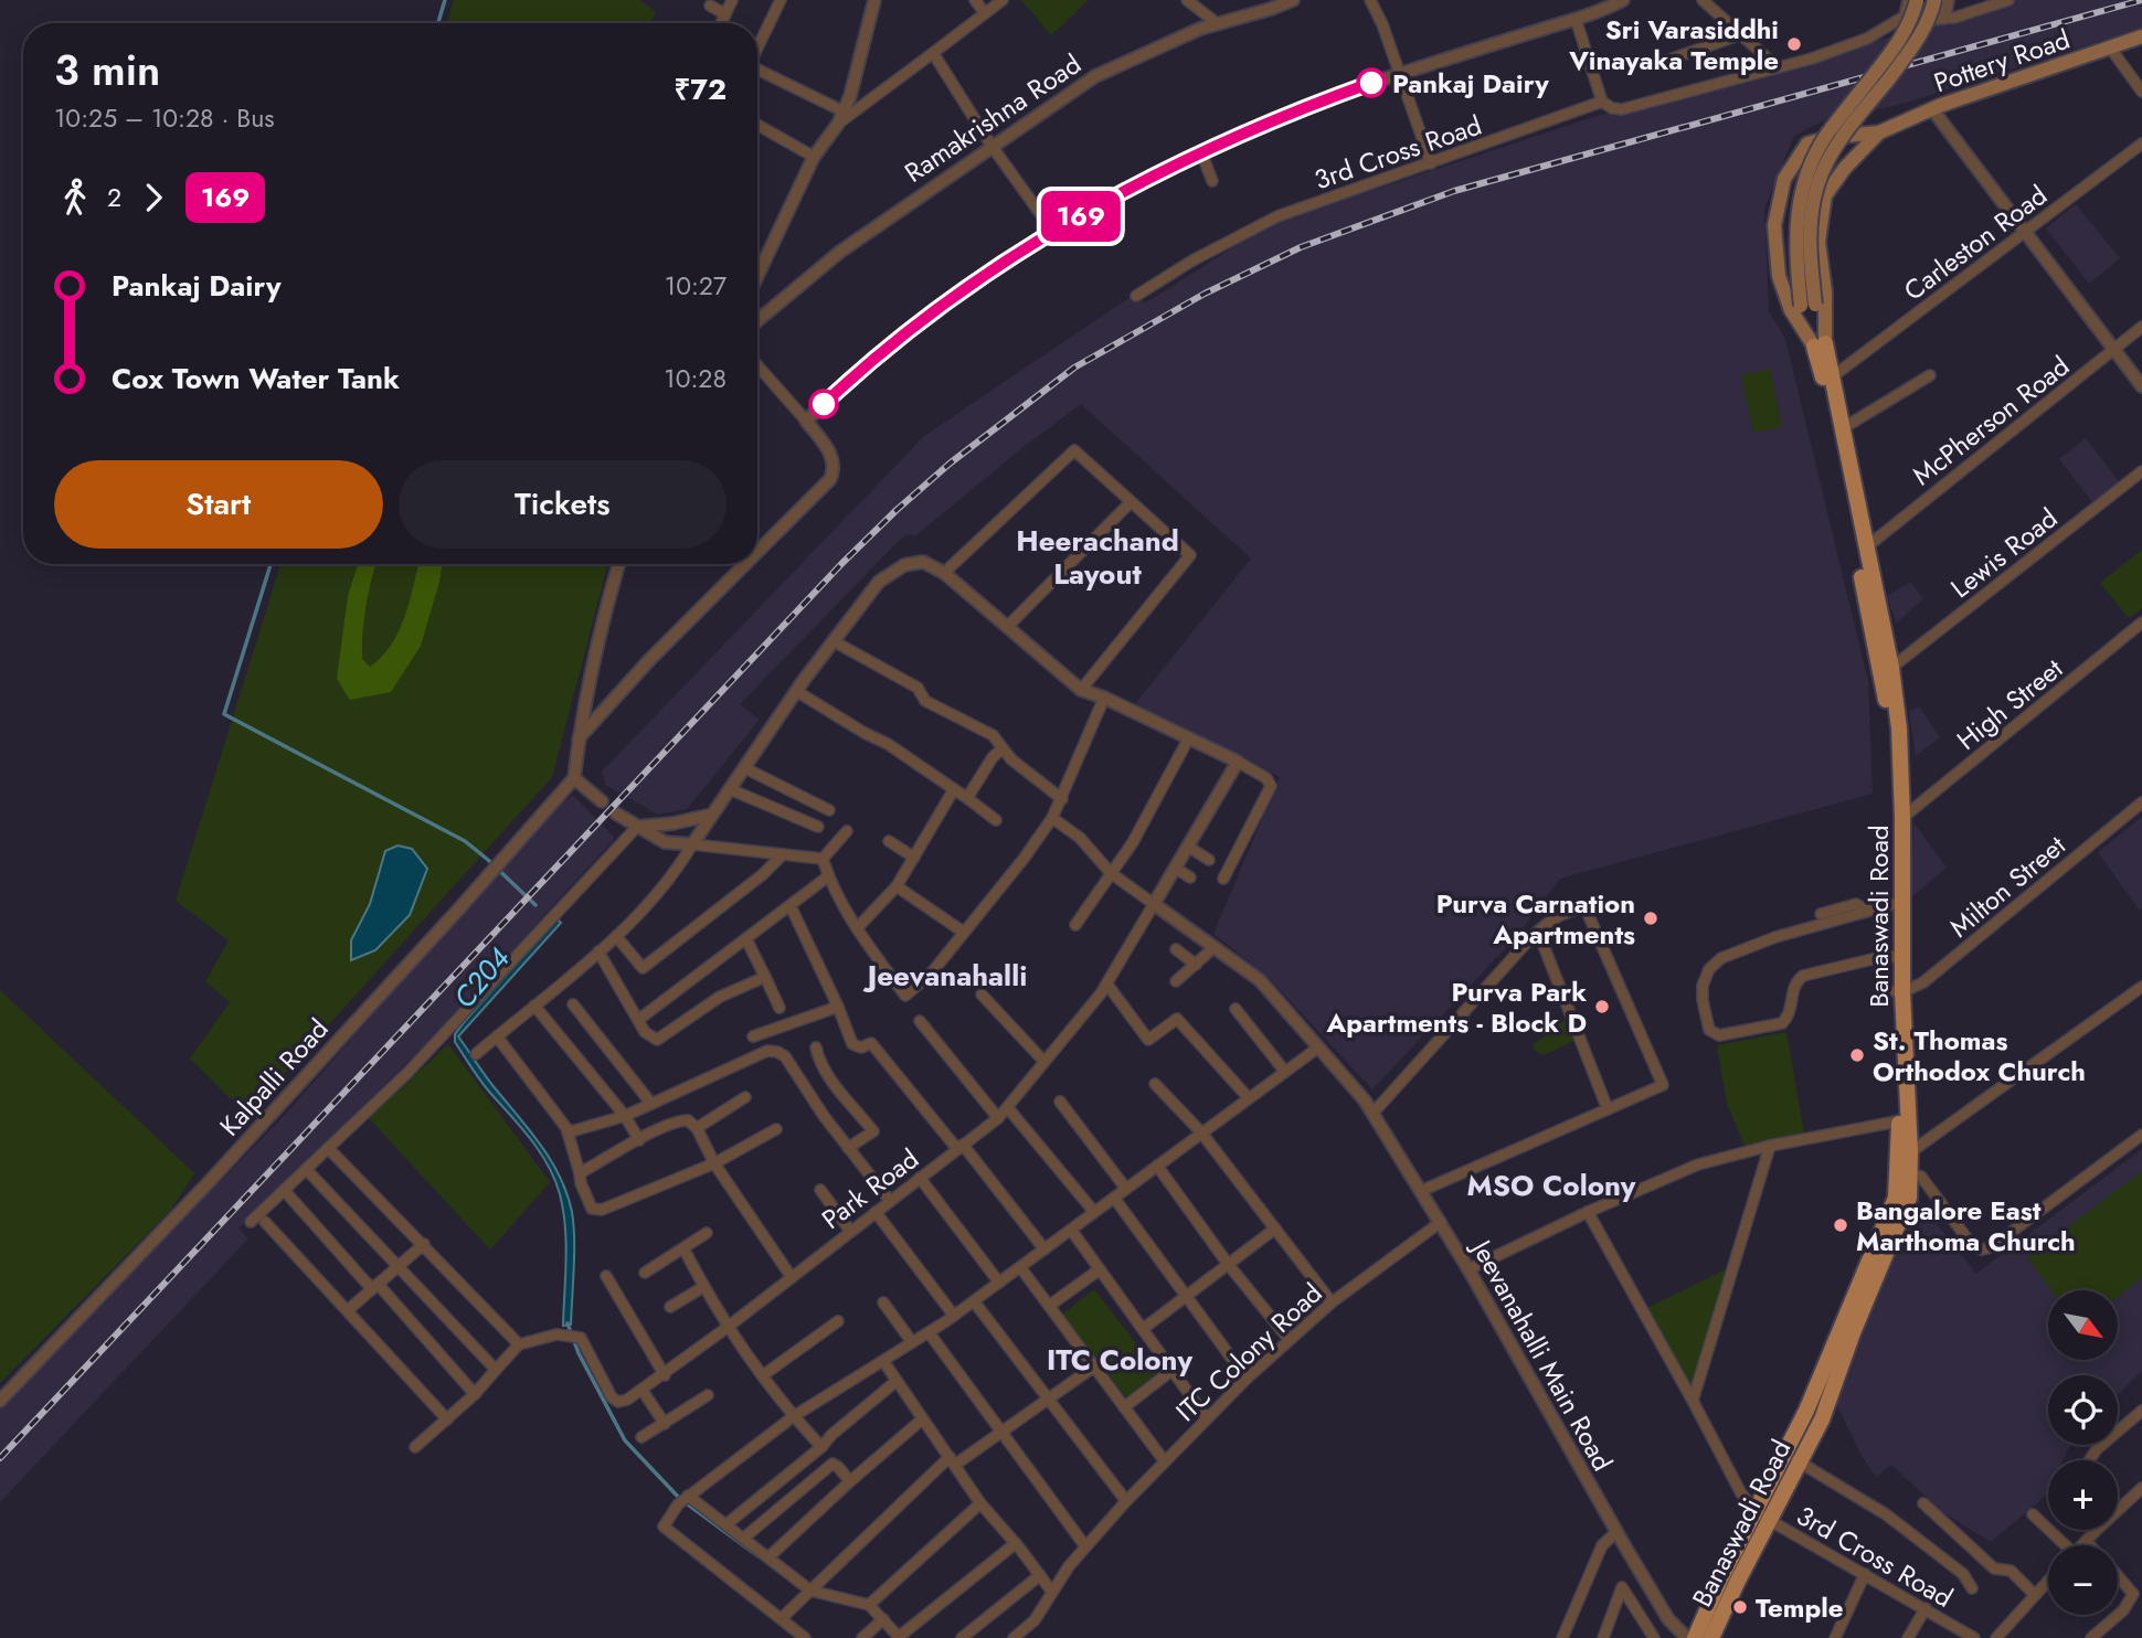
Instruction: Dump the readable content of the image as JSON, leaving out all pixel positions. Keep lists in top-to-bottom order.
{
  "streets": {
    "main road": ["Pottery Road", "Banaswadi Road"],
    "street": [
      "Ramakrishna Road",
      "3rd Cross Road",
      "Carleston Road",
      "McPherson Road",
      "Lewis Road",
      "High Street",
      "Milton Street",
      "Kalpalli Road",
      "Park Road",
      "ITC Colony Road",
      "Jeevanahalli Main Road"
    ]
  },
  "crossings": [
    ["Pottery Road", "Banaswadi Road"],
    ["3rd Cross Road", "Banaswadi Road"],
    ["Carleston Road", "Banaswadi Road"],
    ["McPherson Road", "Banaswadi Road"],
    ["Lewis Road", "Banaswadi Road"],
    ["High Street", "Banaswadi Road"],
    ["Milton Street", "Banaswadi Road"],
    ["Park Road", "Jeevanahalli Main Road"],
    ["ITC Colony Road", "Jeevanahalli Main Road"]
  ],
  "districts": [
    "Heerachand Layout",
    "Jeevanahalli",
    "MSO Colony",
    "ITC Colony"
  ],
  "water": ["C204"],
  "places": [
    "Sri Varasiddhi Vinayaka Temple",
    "Pankaj Dairy",
    "Purva Carnation Apartments",
    "Purva Park Apartments - Block D",
    "St. Thomas Orthodox Church",
    "Bangalore East Marthoma Church",
    "Temple"
  ],
  "lines": ["bus line 169"],
  "north": "bottom right",
  "page": {
    "on_map": "169",
    "heading": ["3 min", "10:25 – 10:28 · Bus", "₹72"],
    "legs": ["2", "169"],
    "list": [
      {
        "name": "Pankaj Dairy",
        "value": "10:27"
      },
      {
        "name": "Cox Town Water Tank",
        "value": "10:28"
      }
    ],
    "buttons": ["Start", "Tickets"],
    "map_buttons": ["+", "−"]
  }
}
